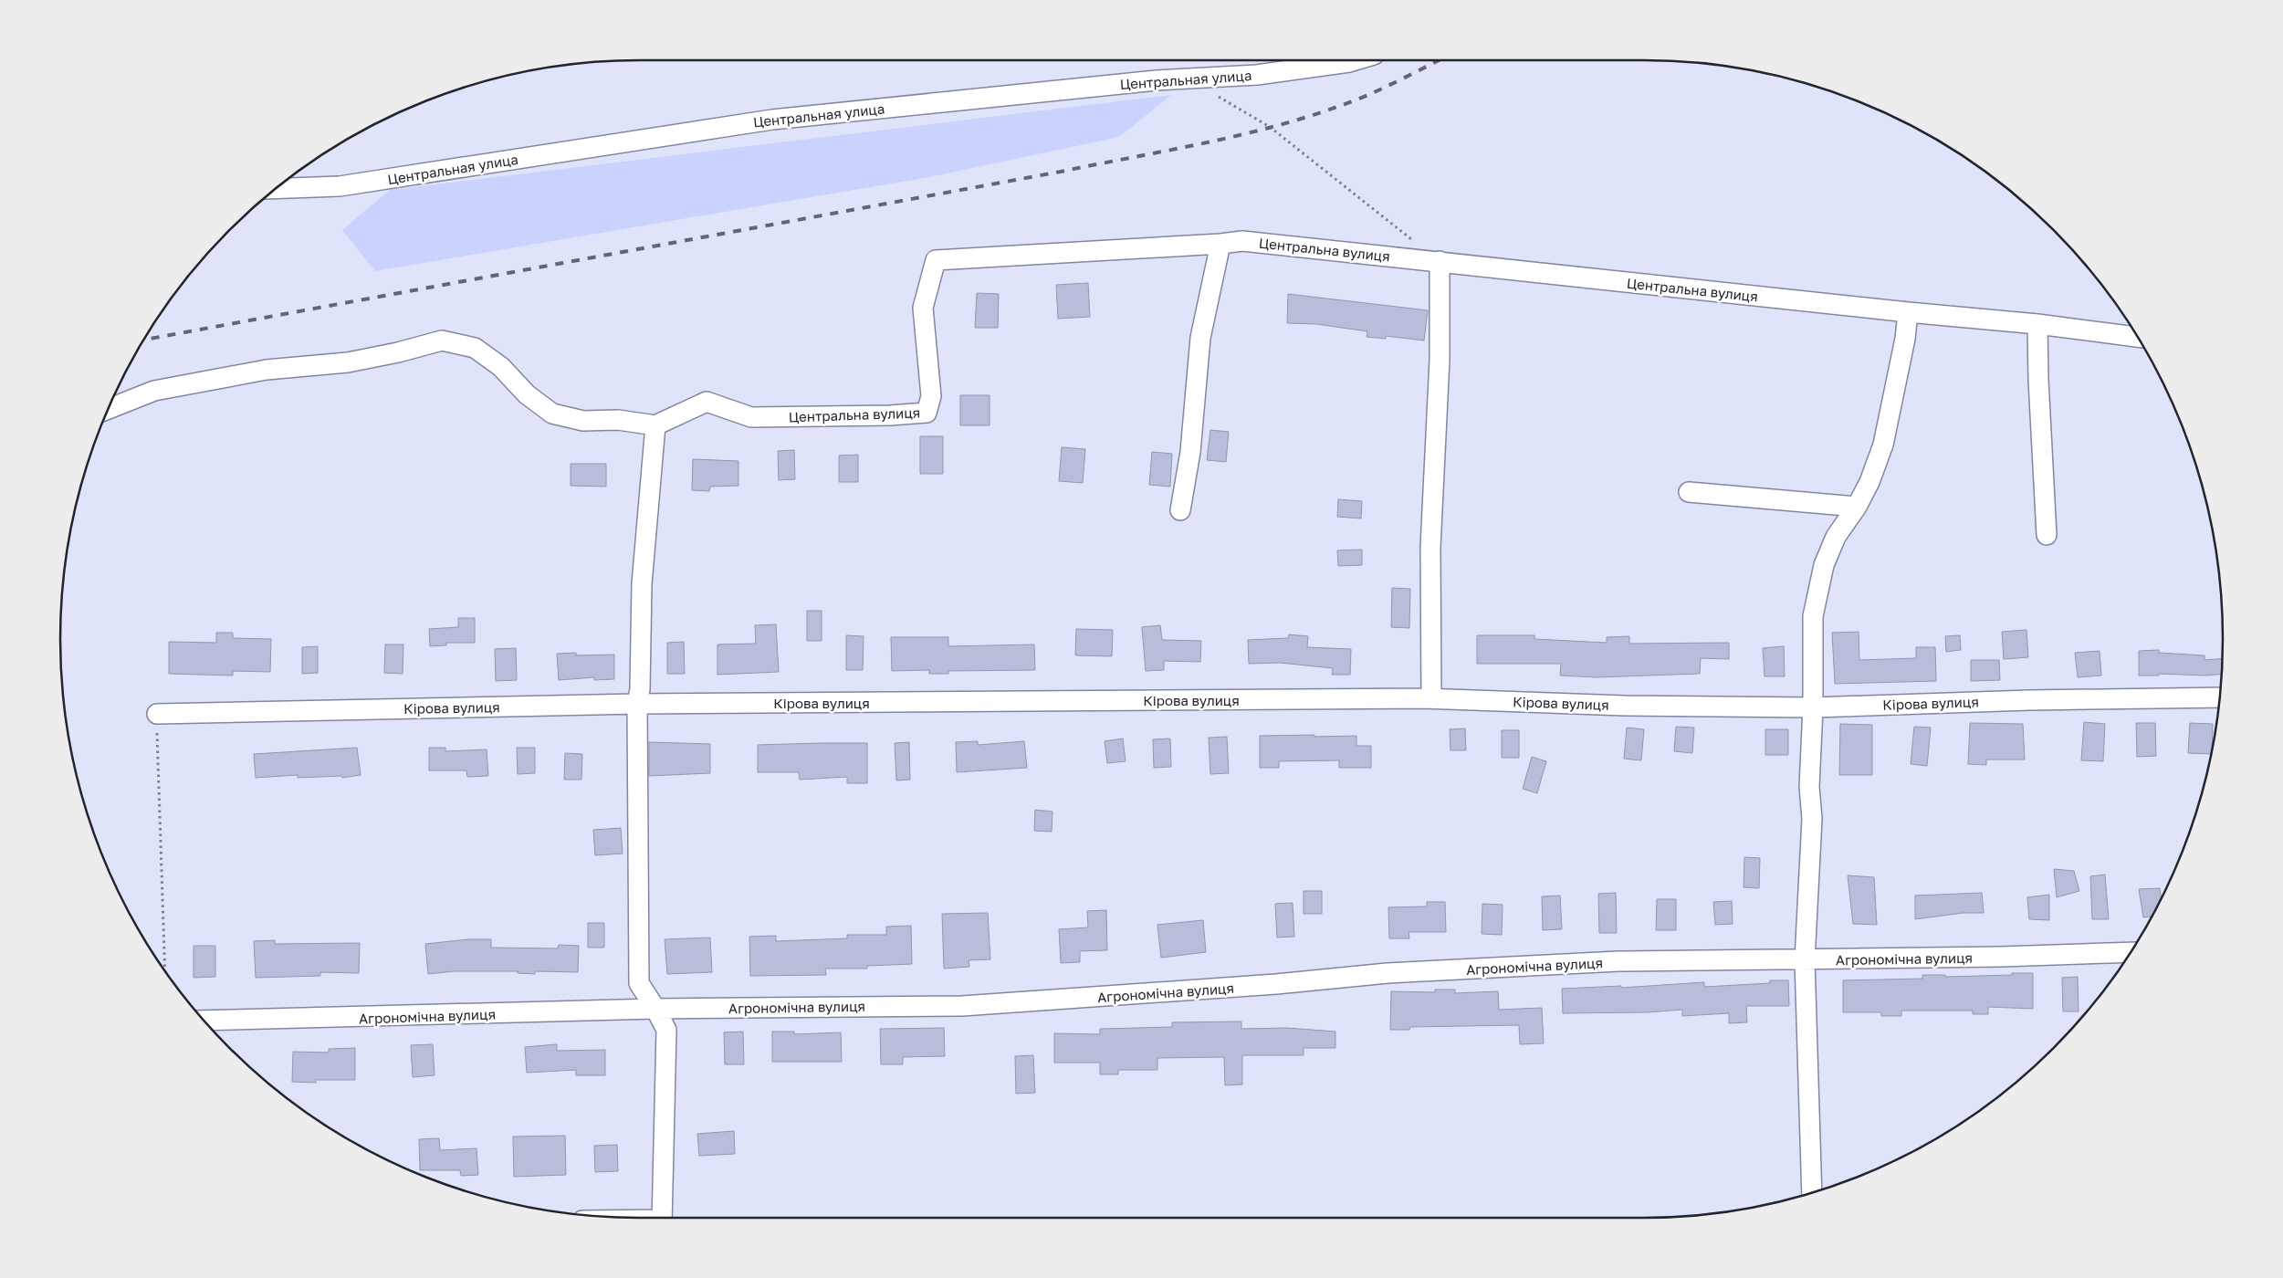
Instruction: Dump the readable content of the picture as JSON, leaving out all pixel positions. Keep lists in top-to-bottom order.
{
  "streets": {
    "street": [
      "Центральная улица",
      "Центральна вулиця",
      "Кірова вулиця",
      "Агрономічна вулиця"
    ]
  }
}
